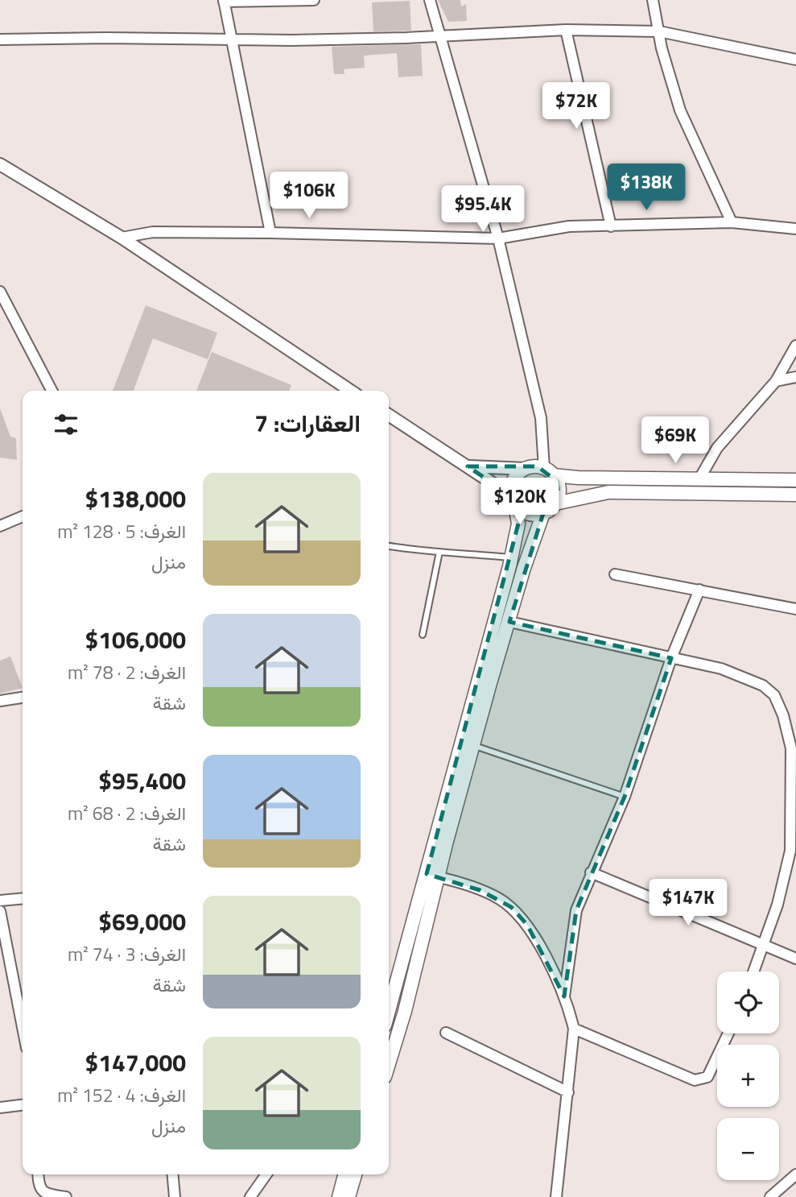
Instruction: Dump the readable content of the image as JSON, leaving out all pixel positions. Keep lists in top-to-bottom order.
{
  "page": {
    "price": [
      "$72K",
      "$138K",
      "$106K",
      "$95.4K",
      "$69K",
      "$120K",
      "$147K"
    ],
    "heading": "العقارات: 7",
    "list": [
      {
        "name": "$138,000",
        "note": "الغرف: 5 · 128 m² · منزل"
      },
      {
        "name": "$106,000",
        "note": "الغرف: 2 · 78 m² · شقة"
      },
      {
        "name": "$95,400",
        "note": "الغرف: 2 · 68 m² · شقة"
      },
      {
        "name": "$69,000",
        "note": "الغرف: 3 · 74 m² · شقة"
      },
      {
        "name": "$147,000",
        "note": "الغرف: 4 · 152 m² · منزل"
      }
    ],
    "map_buttons": ["+", "−"]
  }
}
